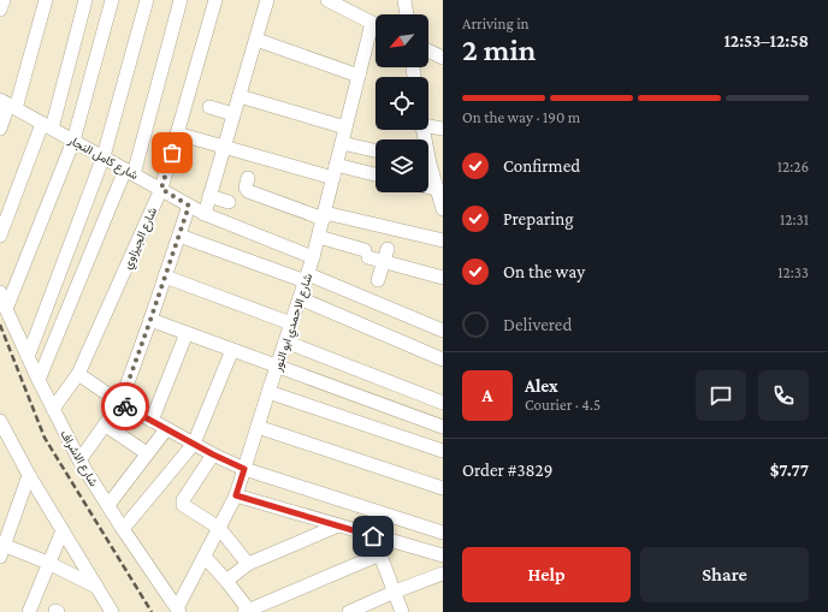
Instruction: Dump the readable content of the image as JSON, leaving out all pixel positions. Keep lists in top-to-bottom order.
{
  "streets": {
    "street": [
      "شارع كامل النجار",
      "شارع الجيزاوي",
      "شارع الاحمدي ابو النور",
      "شارع الاشراف"
    ]
  },
  "crossings": [
    ["شارع كامل النجار", "شارع الجيزاوي"],
    ["شارع كامل النجار", "شارع الاحمدي ابو النور"],
    ["شارع الجيزاوي", "شارع الاشراف"],
    ["شارع الاحمدي ابو النور", "شارع الاشراف"]
  ],
  "north": "bottom left",
  "page": {
    "heading": ["2 min", "Arriving in", "12:53–12:58"],
    "panel": [
      "Alex",
      "Courier · 4.5",
      "Order #3829",
      "$7.77"
    ],
    "bar": "On the way · 190 m",
    "list": [
      ["Confirmed", "12:26"],
      ["Preparing", "12:31"],
      ["On the way", "12:33"],
      "Delivered"
    ],
    "round": "A",
    "buttons": ["Help", "Share"]
  }
}
